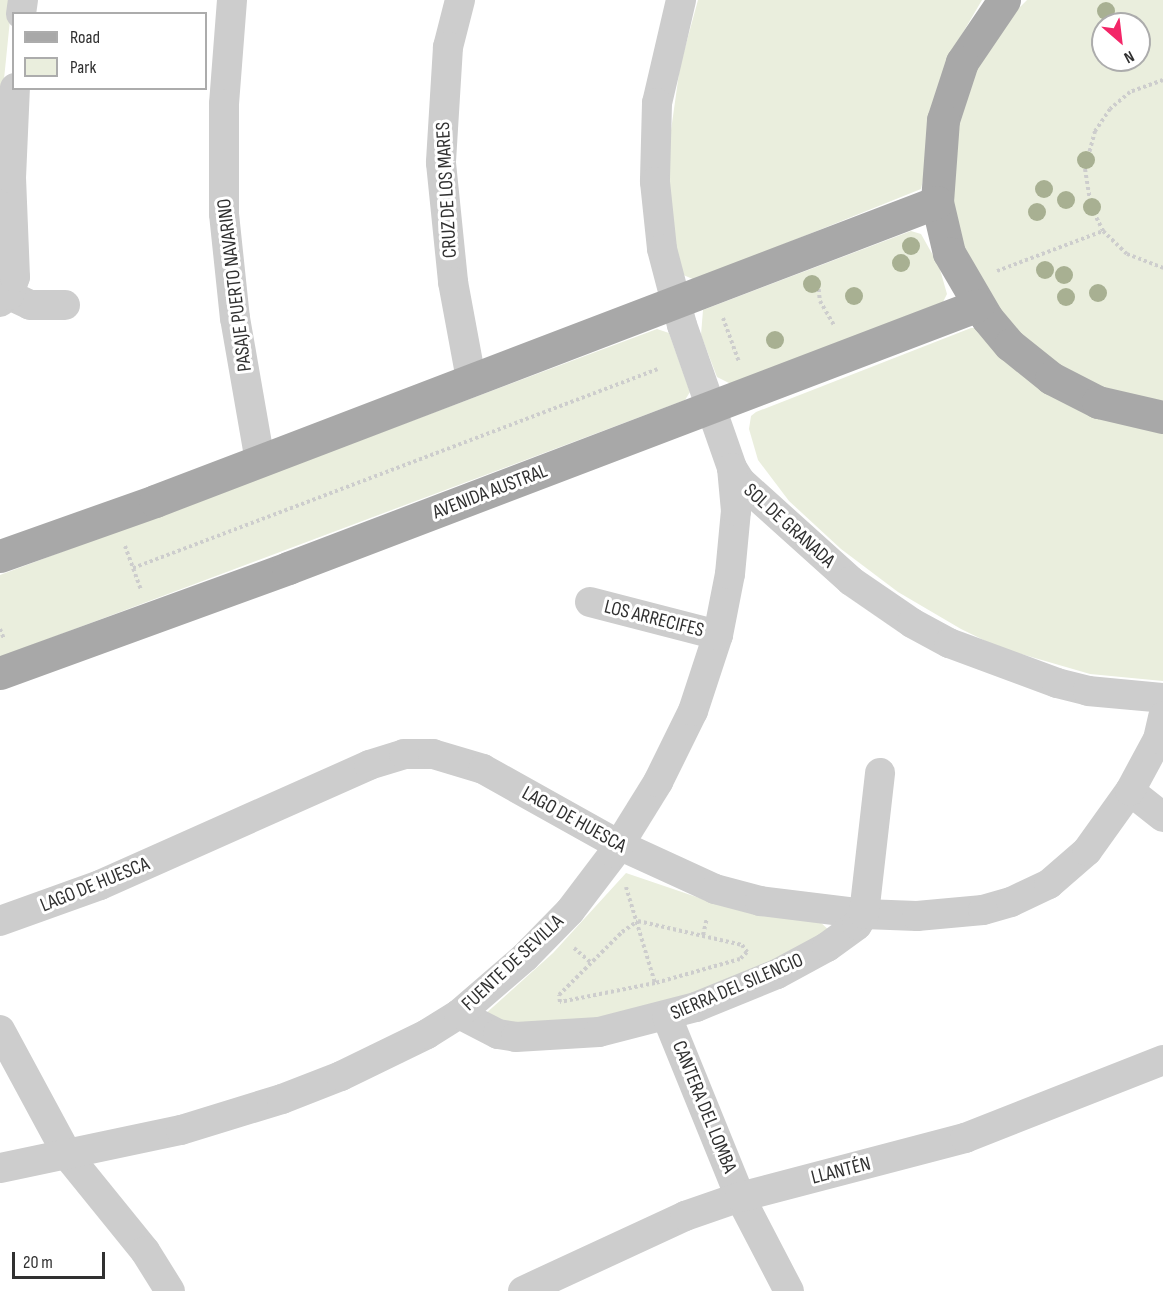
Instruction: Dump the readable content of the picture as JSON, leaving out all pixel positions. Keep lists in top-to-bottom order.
{
  "streets": {
    "main road": ["AVENIDA AUSTRAL"],
    "street": [
      "CRUZ DE LOS MARES",
      "PASAJE PUERTO NAVARINO",
      "SOL DE GRANADA",
      "LOS ARRECIFES",
      "LAGO DE HUESCA",
      "FUENTE DE SEVILLA",
      "SIERRA DEL SILENCIO",
      "CANTERA DEL LOMBA",
      "LLANTÉN"
    ]
  },
  "crossings": [
    ["AVENIDA AUSTRAL", "SOL DE GRANADA"],
    ["SOL DE GRANADA", "FUENTE DE SEVILLA"],
    ["LOS ARRECIFES", "FUENTE DE SEVILLA"],
    ["LAGO DE HUESCA", "FUENTE DE SEVILLA"],
    ["LAGO DE HUESCA", "SIERRA DEL SILENCIO"],
    ["FUENTE DE SEVILLA", "SIERRA DEL SILENCIO"],
    ["SIERRA DEL SILENCIO", "CANTERA DEL LOMBA"],
    ["CANTERA DEL LOMBA", "LLANTÉN"]
  ],
  "legend": ["Road", "Park"],
  "scale_bar": "20 m",
  "north": "bottom right"
}
